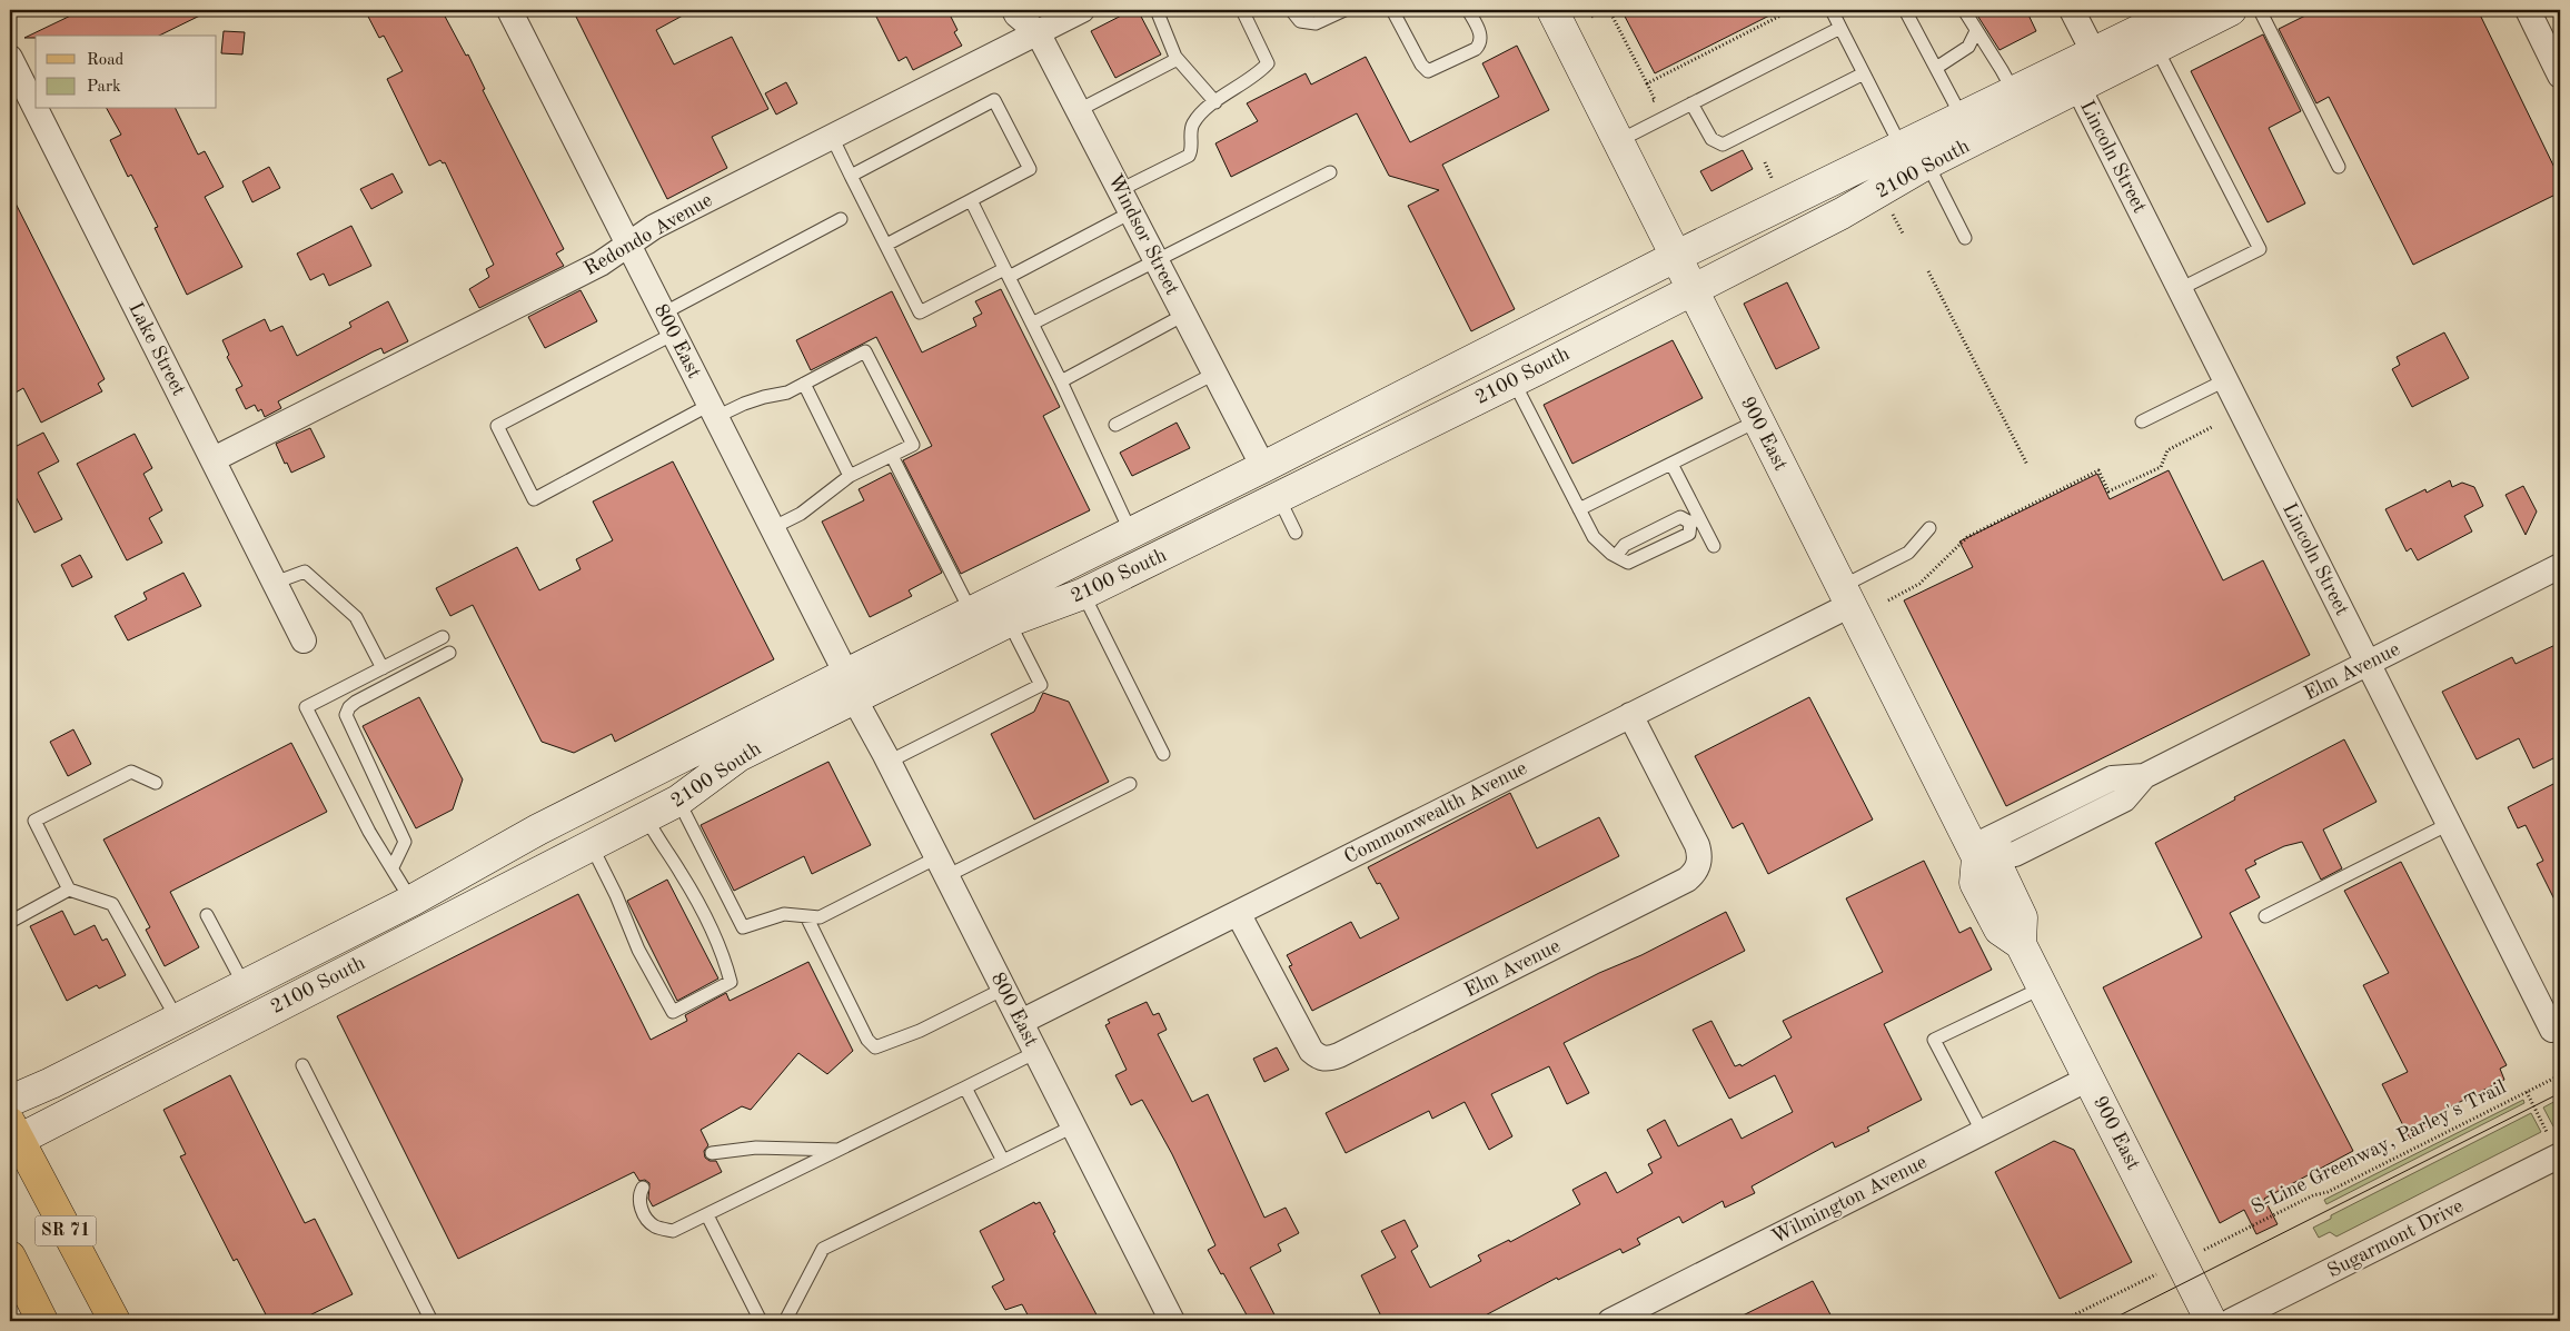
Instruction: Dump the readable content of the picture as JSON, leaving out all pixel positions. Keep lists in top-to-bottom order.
{
  "streets": {
    "main road": ["2100 South", "900 East", "SR 71"],
    "street": [
      "Lincoln Street",
      "Redondo Avenue",
      "Windsor Street",
      "800 East",
      "Lake Street",
      "Elm Avenue",
      "Commonwealth Avenue",
      "Wilmington Avenue",
      "Sugarmont Drive"
    ],
    "path": ["S-Line Greenway, Parley's Trail"]
  },
  "crossings": [
    ["Lincoln Street", "2100 South"],
    ["Lincoln Street", "Elm Avenue"],
    ["2100 South", "Windsor Street"],
    ["2100 South", "800 East"],
    ["2100 South", "900 East"],
    ["2100 South", "SR 71"],
    ["Redondo Avenue", "Windsor Street"],
    ["Redondo Avenue", "800 East"],
    ["Redondo Avenue", "Lake Street"],
    ["800 East", "Commonwealth Avenue"],
    ["900 East", "Elm Avenue"],
    ["900 East", "Commonwealth Avenue"],
    ["900 East", "Wilmington Avenue"],
    ["Elm Avenue", "Commonwealth Avenue"]
  ],
  "legend": ["Road", "Park"]
}
